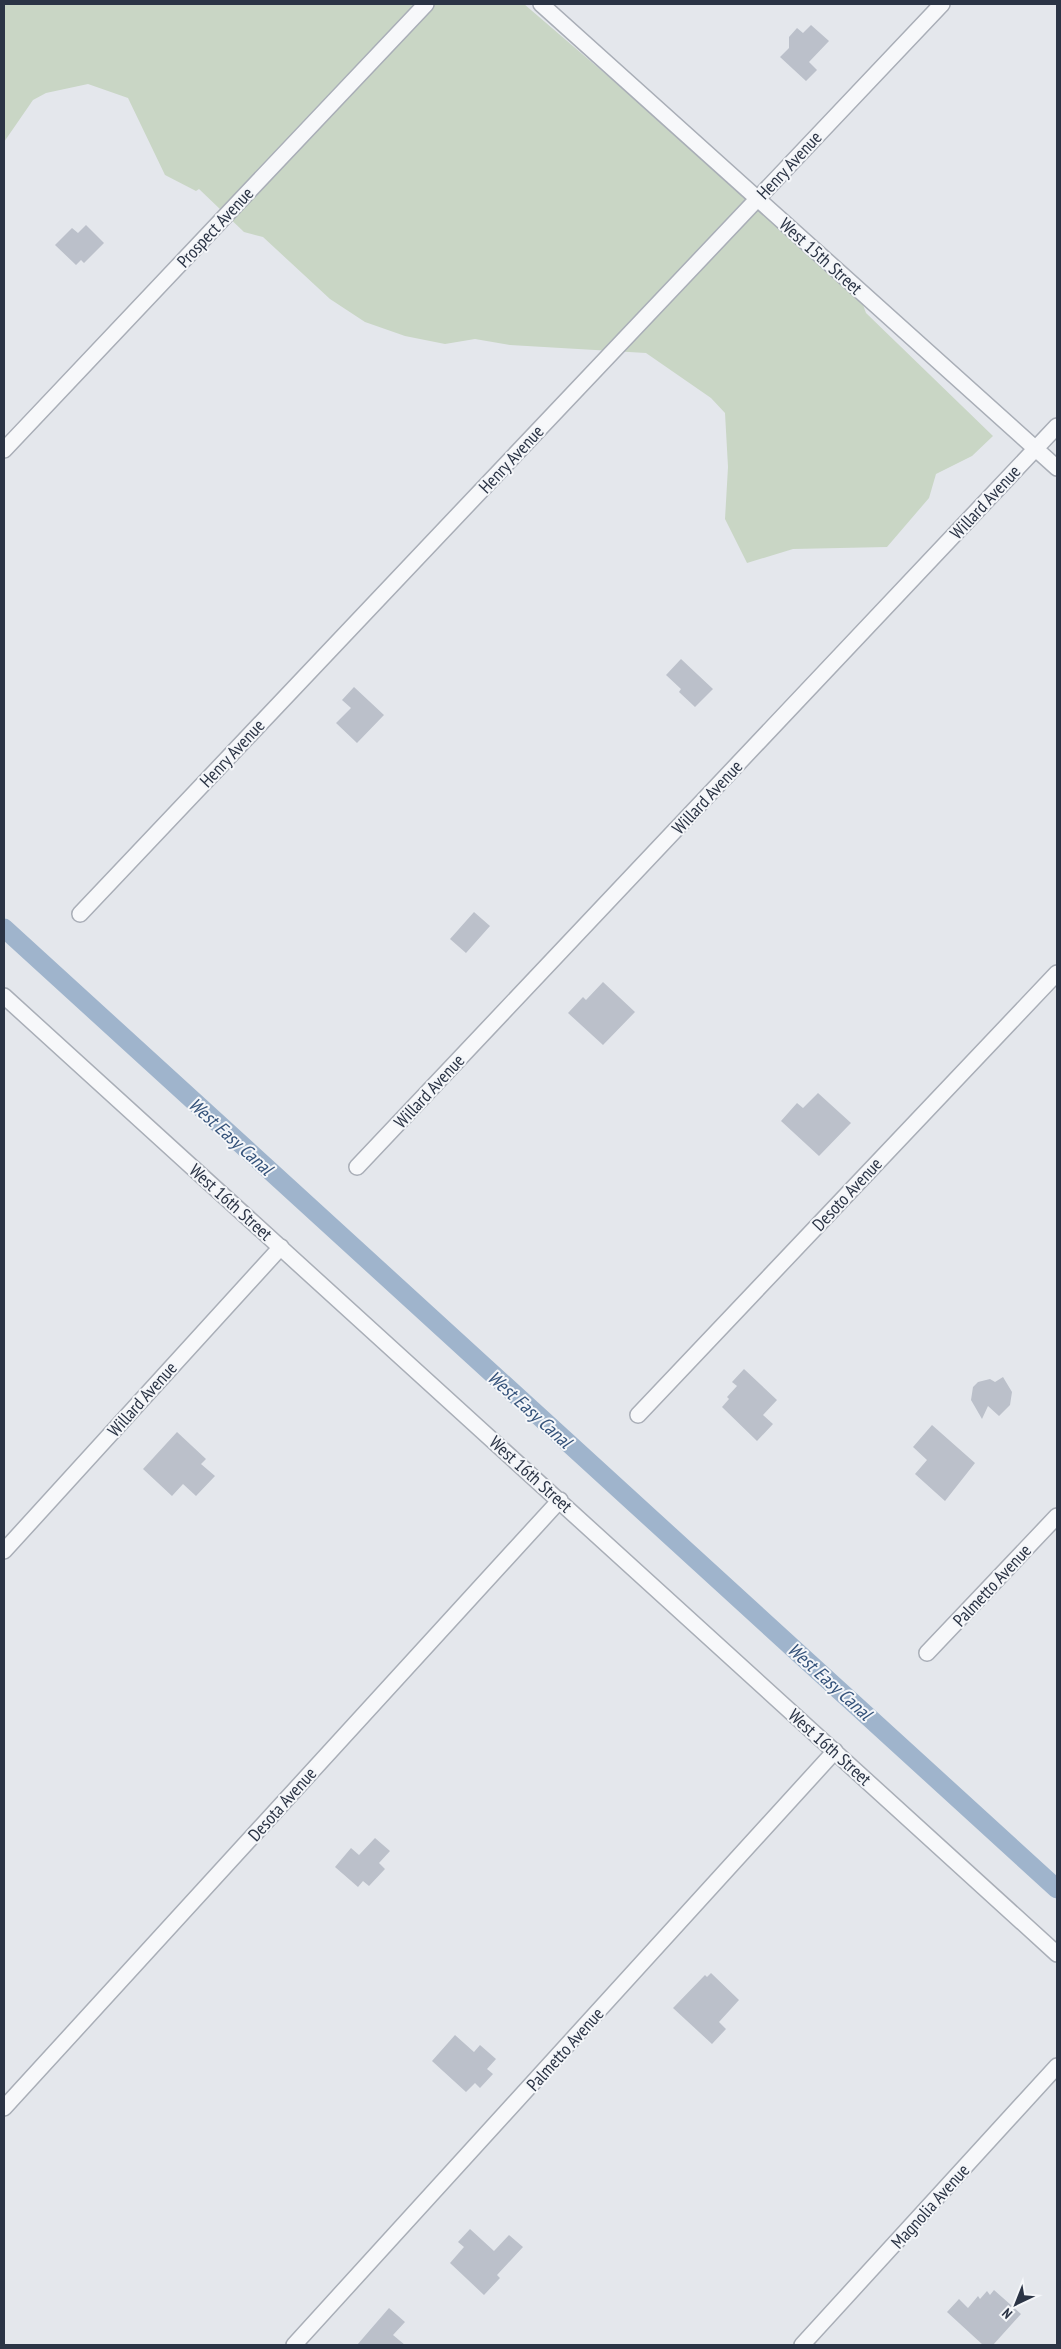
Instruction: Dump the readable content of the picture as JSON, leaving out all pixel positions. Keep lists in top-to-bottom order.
{
  "streets": {
    "street": [
      "Henry Avenue",
      "Prospect Avenue",
      "West 15th Street",
      "Willard Avenue",
      "Desoto Avenue",
      "West 16th Street",
      "Palmetto Avenue",
      "Desota Avenue",
      "Magnolia Avenue"
    ]
  },
  "crossings": [
    ["Henry Avenue", "West 15th Street"],
    ["West 15th Street", "Willard Avenue"],
    ["Willard Avenue", "West 16th Street"],
    ["West 16th Street", "Palmetto Avenue"],
    ["West 16th Street", "Desota Avenue"]
  ],
  "water": ["West Easy Canal"],
  "north": "bottom left"
}
